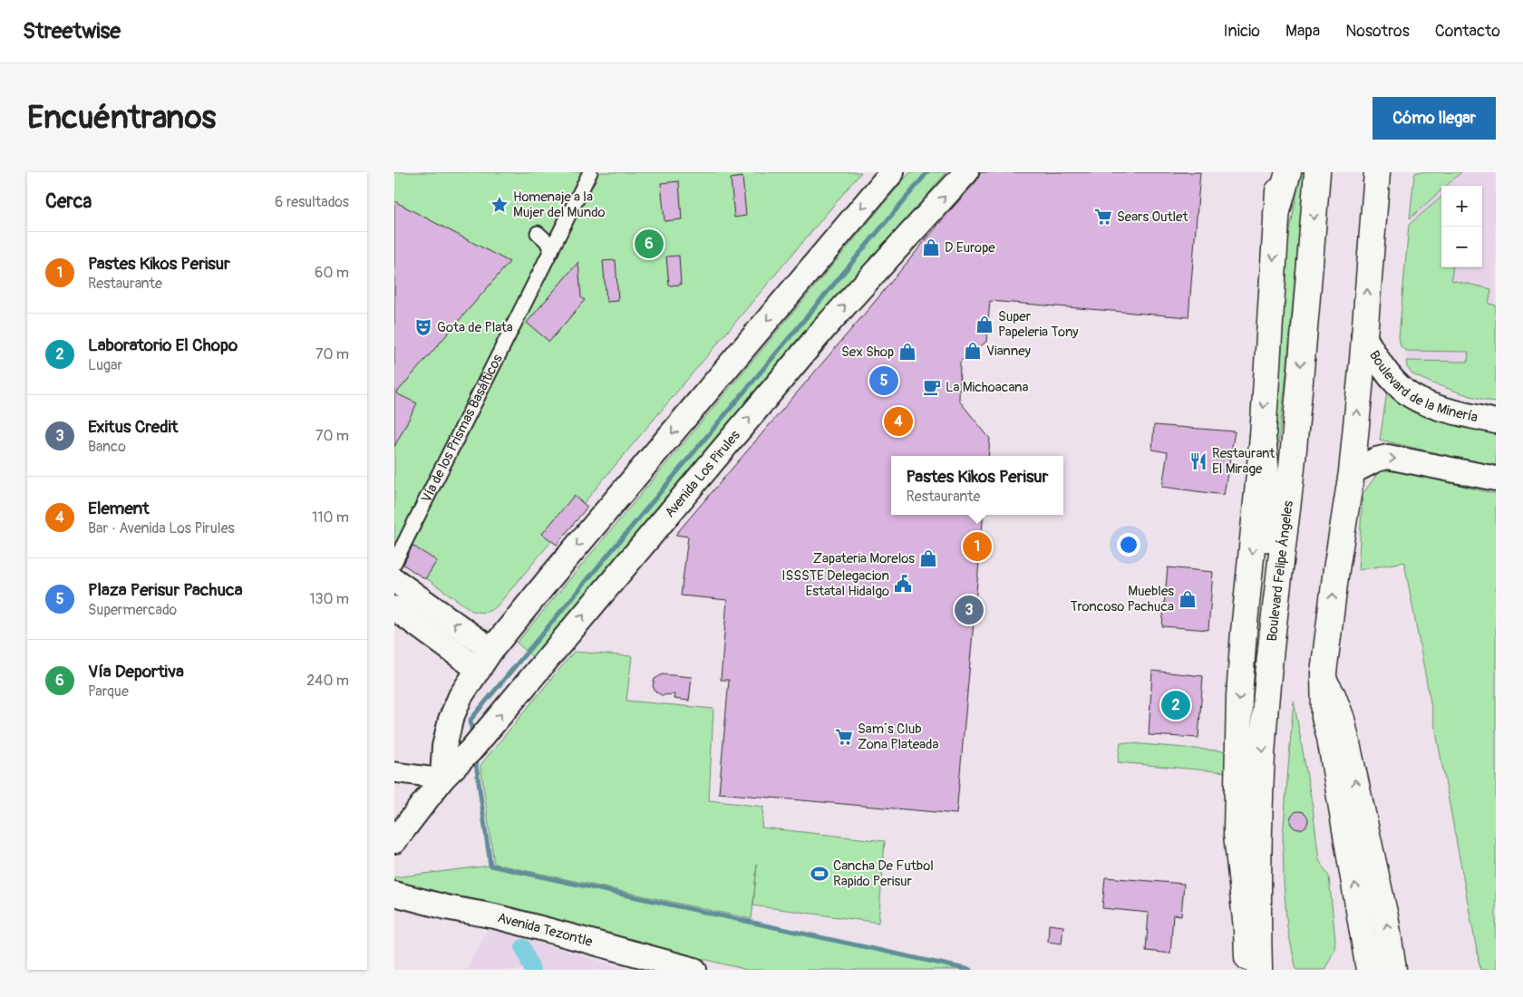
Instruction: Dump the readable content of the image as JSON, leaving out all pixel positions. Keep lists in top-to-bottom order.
{
  "streets": {
    "main road": ["Boulevard Felipe Ángeles"],
    "street": [
      "Boulevard de la Minería",
      "Vía de los Prismas Basálticos",
      "Avenida Los Pirules",
      "Avenida Tezontle"
    ]
  },
  "places": {
    "place": ["Homenaje a la Mujer del Mundo"],
    "supermarket": ["Sears Outlet", "Sam´s Club Zona Plateada"],
    "shop": [
      "D Europe",
      "Super Papeleria Tony",
      "Vianney",
      "Sex Shop",
      "Zapateria Morelos",
      "Muebles Troncoso Pachuca"
    ],
    "theatre": ["Gota de Plata"],
    "cafe": ["La Michoacana"],
    "restaurant": ["Restaurant El Mirage"],
    "public building": ["ISSSTE Delegacion Estatal Hidalgo"],
    "sports": ["Cancha De Futbol Rapido Perisur"]
  },
  "page": {
    "header": "Streetwise",
    "nav": [
      "Inicio",
      "Mapa",
      "Nosotros",
      "Contacto"
    ],
    "buttons": "Cómo llegar",
    "title": "Encuéntranos",
    "heading": ["Cerca", "6 resultados"],
    "map_buttons": ["+", "−"],
    "pins": [
      "6",
      "5",
      "4",
      "1",
      "3",
      "2"
    ],
    "list": [
      {
        "mark": "1",
        "name": "Pastes Kikos Perisur",
        "note": "Restaurante",
        "value": "60 m"
      },
      {
        "mark": "2",
        "name": "Laboratorio El Chopo",
        "note": "Lugar",
        "value": "70 m"
      },
      {
        "mark": "3",
        "name": "Exitus Credit",
        "note": "Banco",
        "value": "70 m"
      },
      {
        "mark": "4",
        "name": "Element",
        "note": "Bar · Avenida Los Pirules",
        "value": "110 m"
      },
      {
        "mark": "5",
        "name": "Plaza Perisur Pachuca",
        "note": "Supermercado",
        "value": "130 m"
      },
      {
        "mark": "6",
        "name": "Vía Deportiva",
        "note": "Parque",
        "value": "240 m"
      }
    ],
    "popup": ["Pastes Kikos Perisur", "Restaurante"]
  }
}
